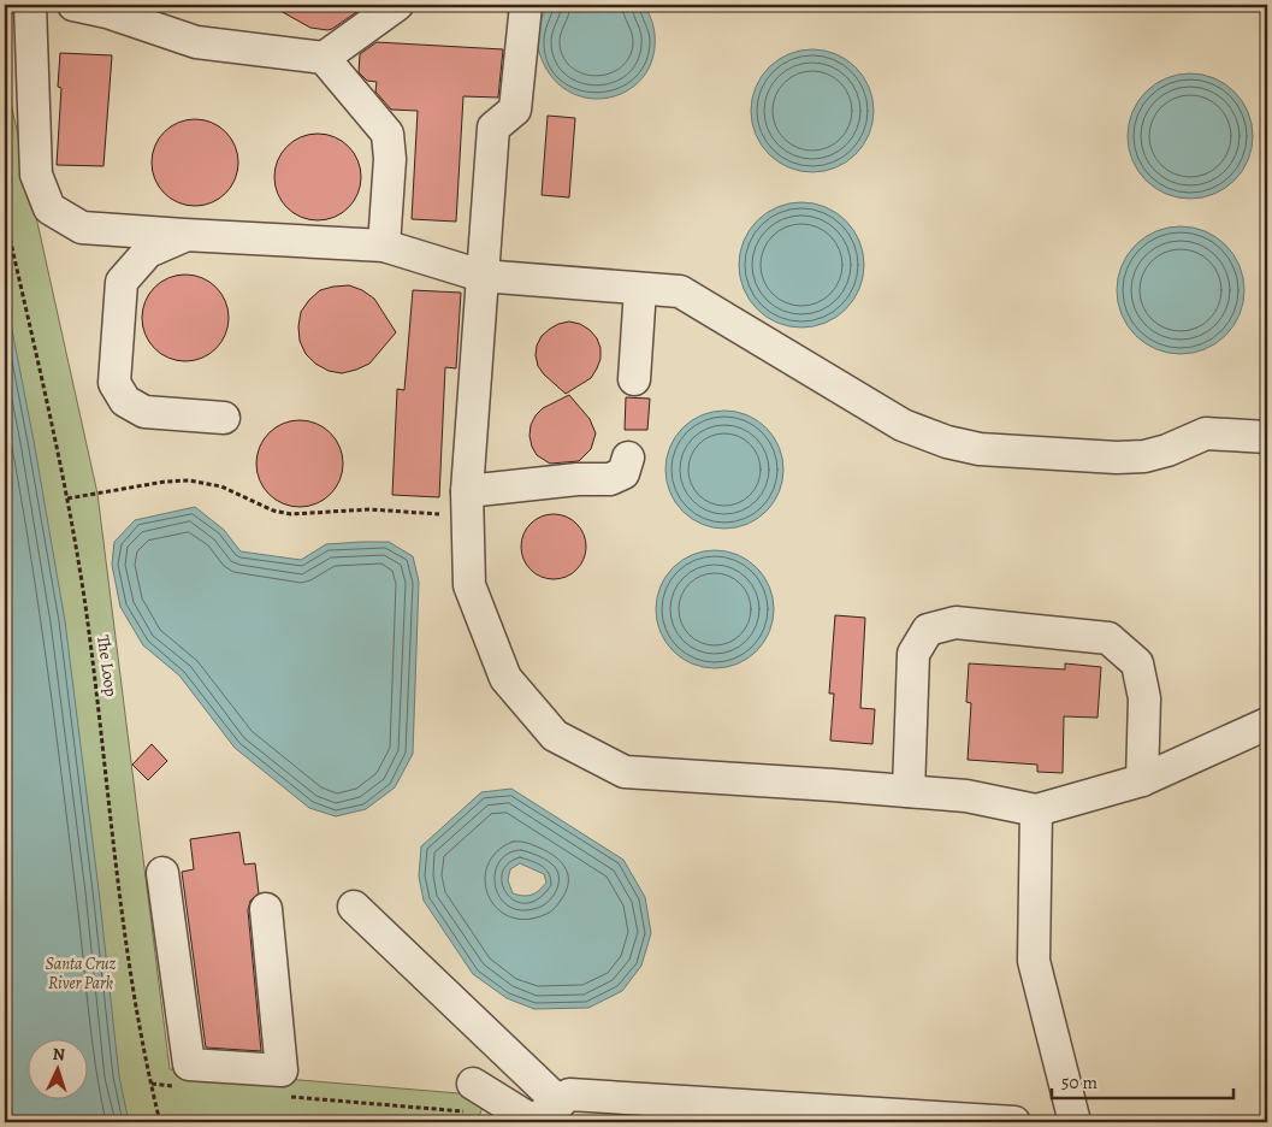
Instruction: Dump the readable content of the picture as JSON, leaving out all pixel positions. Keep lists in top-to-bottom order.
{
  "streets": {
    "path": ["The Loop"]
  },
  "parks": ["Santa Cruz River Park"],
  "scale_bar": "50 m",
  "north": "top"
}
